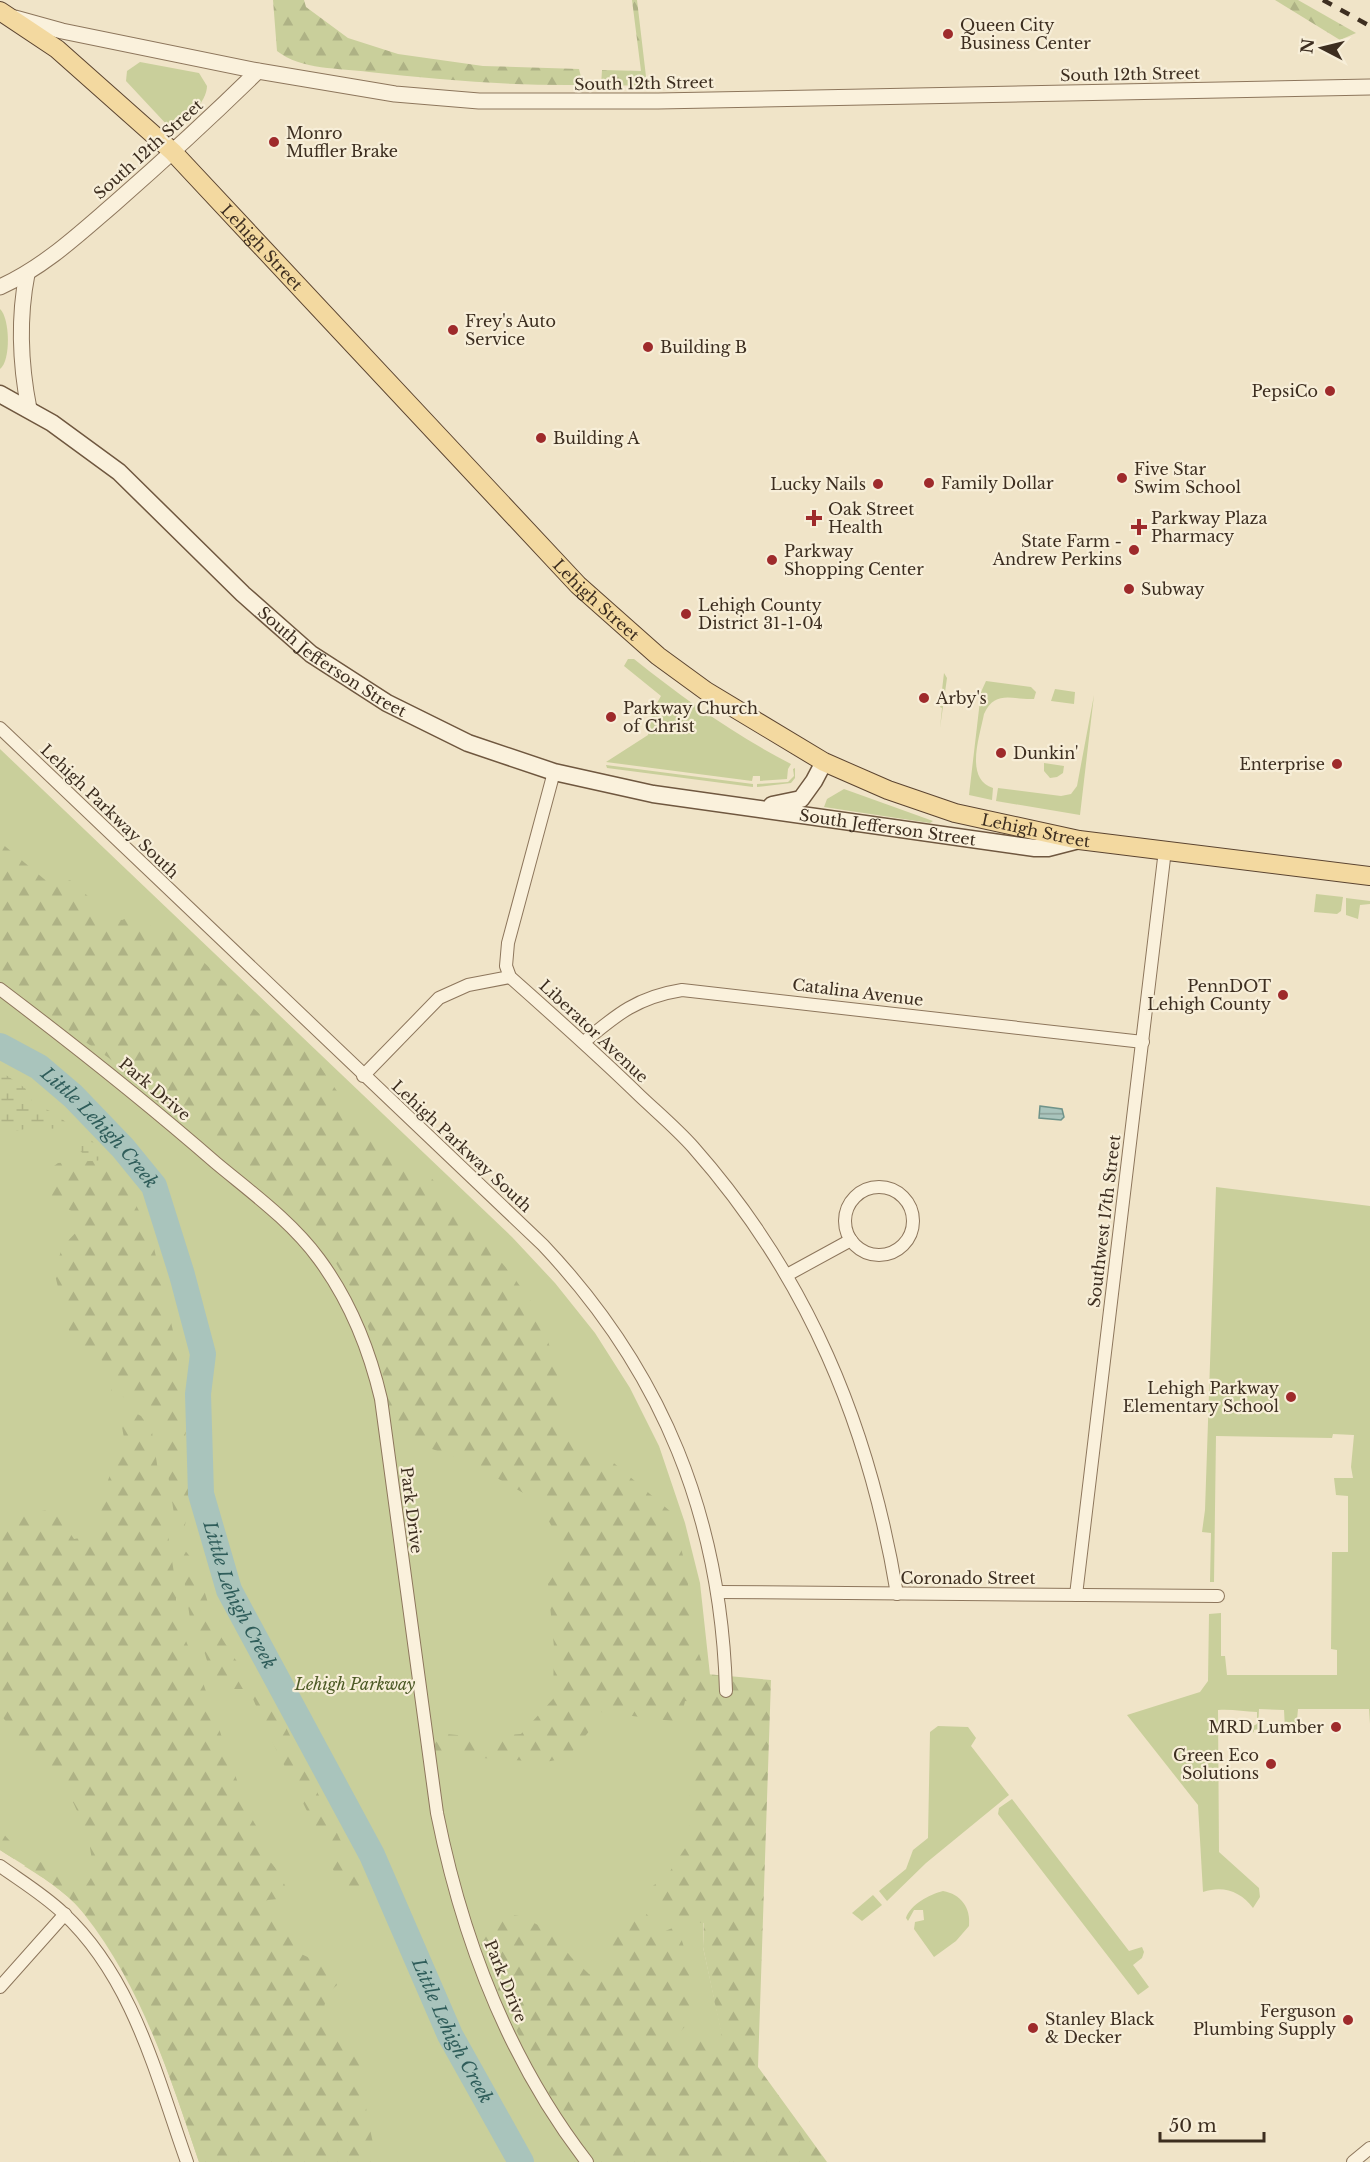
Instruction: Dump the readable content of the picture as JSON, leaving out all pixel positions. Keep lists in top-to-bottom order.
{
  "streets": {
    "main road": ["Lehigh Street", "South Jefferson Street"],
    "street": [
      "South 12th Street",
      "Lehigh Parkway South",
      "Catalina Avenue",
      "Liberator Avenue",
      "Park Drive",
      "Southwest 17th Street",
      "Coronado Street"
    ]
  },
  "crossings": [
    ["South 12th Street", "Lehigh Street"],
    ["Lehigh Street", "South Jefferson Street"],
    ["Lehigh Street", "Southwest 17th Street"],
    ["Lehigh Parkway South", "Coronado Street"],
    ["Catalina Avenue", "Liberator Avenue"],
    ["Catalina Avenue", "Southwest 17th Street"],
    ["Liberator Avenue", "Coronado Street"],
    ["Southwest 17th Street", "Coronado Street"]
  ],
  "water": ["Little Lehigh Creek"],
  "parks": ["Lehigh Parkway"],
  "places": {
    "other": [
      "Queen City Business Center",
      "Monro Muffler Brake",
      "Frey's Auto Service",
      "Building B",
      "PepsiCo",
      "Building A",
      "Five Star Swim School",
      "Family Dollar",
      "Lucky Nails",
      "State Farm - Andrew Perkins",
      "Parkway Shopping Center",
      "Subway",
      "Lehigh County District 31-1-04",
      "Arby's",
      "Parkway Church of Christ",
      "Dunkin'",
      "Enterprise",
      "PennDOT Lehigh County",
      "Lehigh Parkway Elementary School",
      "MRD Lumber",
      "Green Eco Solutions",
      "Ferguson Plumbing Supply",
      "Stanley Black & Decker"
    ],
    "health": ["Oak Street Health", "Parkway Plaza Pharmacy"]
  },
  "scale_bar": "50 m",
  "north": "left"
}
